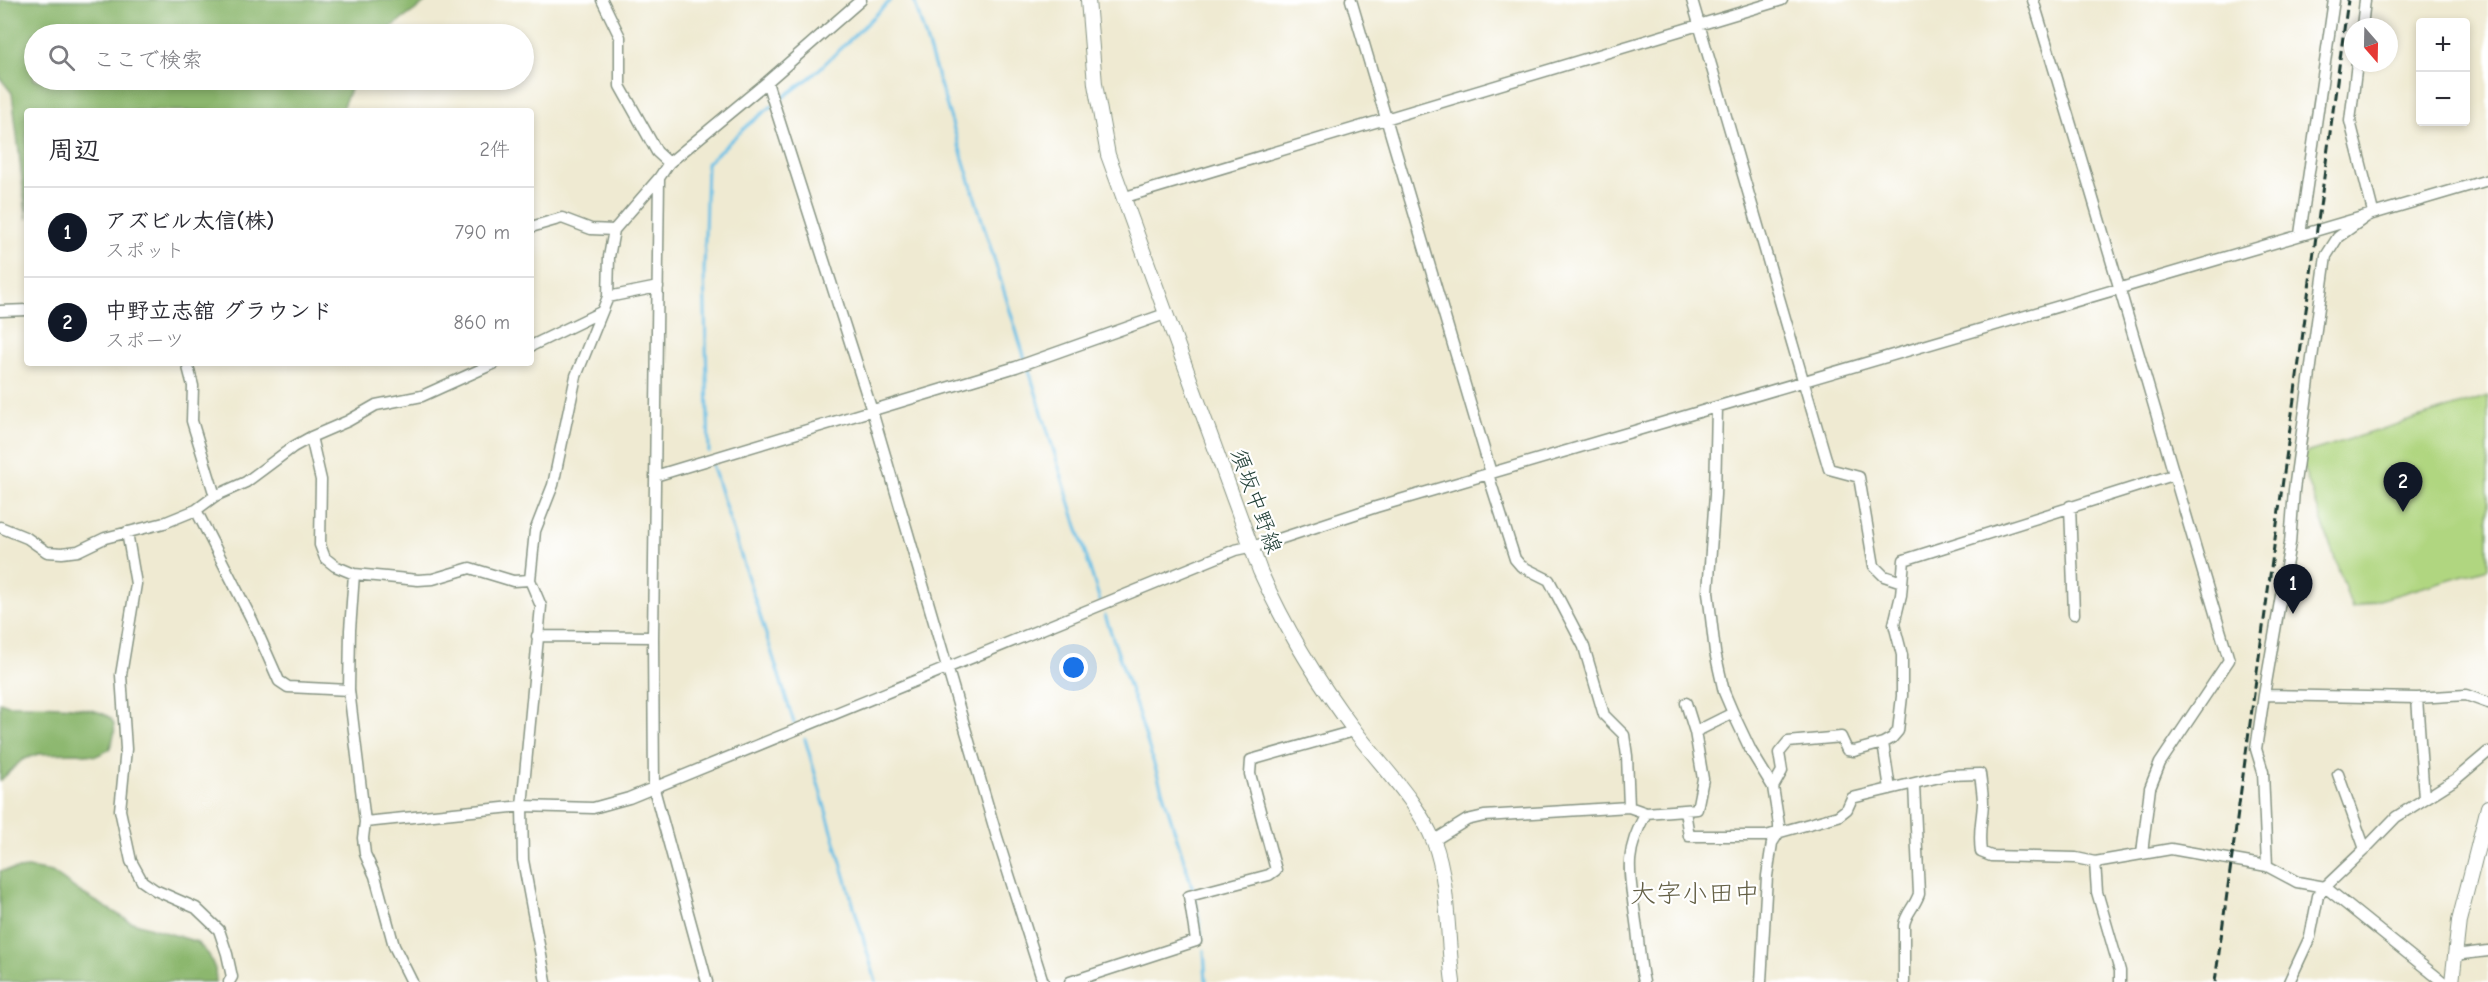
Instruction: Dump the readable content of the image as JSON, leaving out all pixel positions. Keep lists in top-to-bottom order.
{
  "streets": {
    "main road": ["須坂中野線"]
  },
  "districts": ["大字小田中"],
  "north": "bottom",
  "page": {
    "map_buttons": ["+", "−"],
    "search": "ここで検索",
    "heading": ["周辺", "2件"],
    "list": [
      {
        "mark": "1",
        "name": "アズビル太信(株)",
        "note": "スポット",
        "value": "790 m"
      },
      {
        "mark": "2",
        "name": "中野立志舘 グラウンド",
        "note": "スポーツ",
        "value": "860 m"
      }
    ],
    "pins": ["2", "1"]
  }
}
